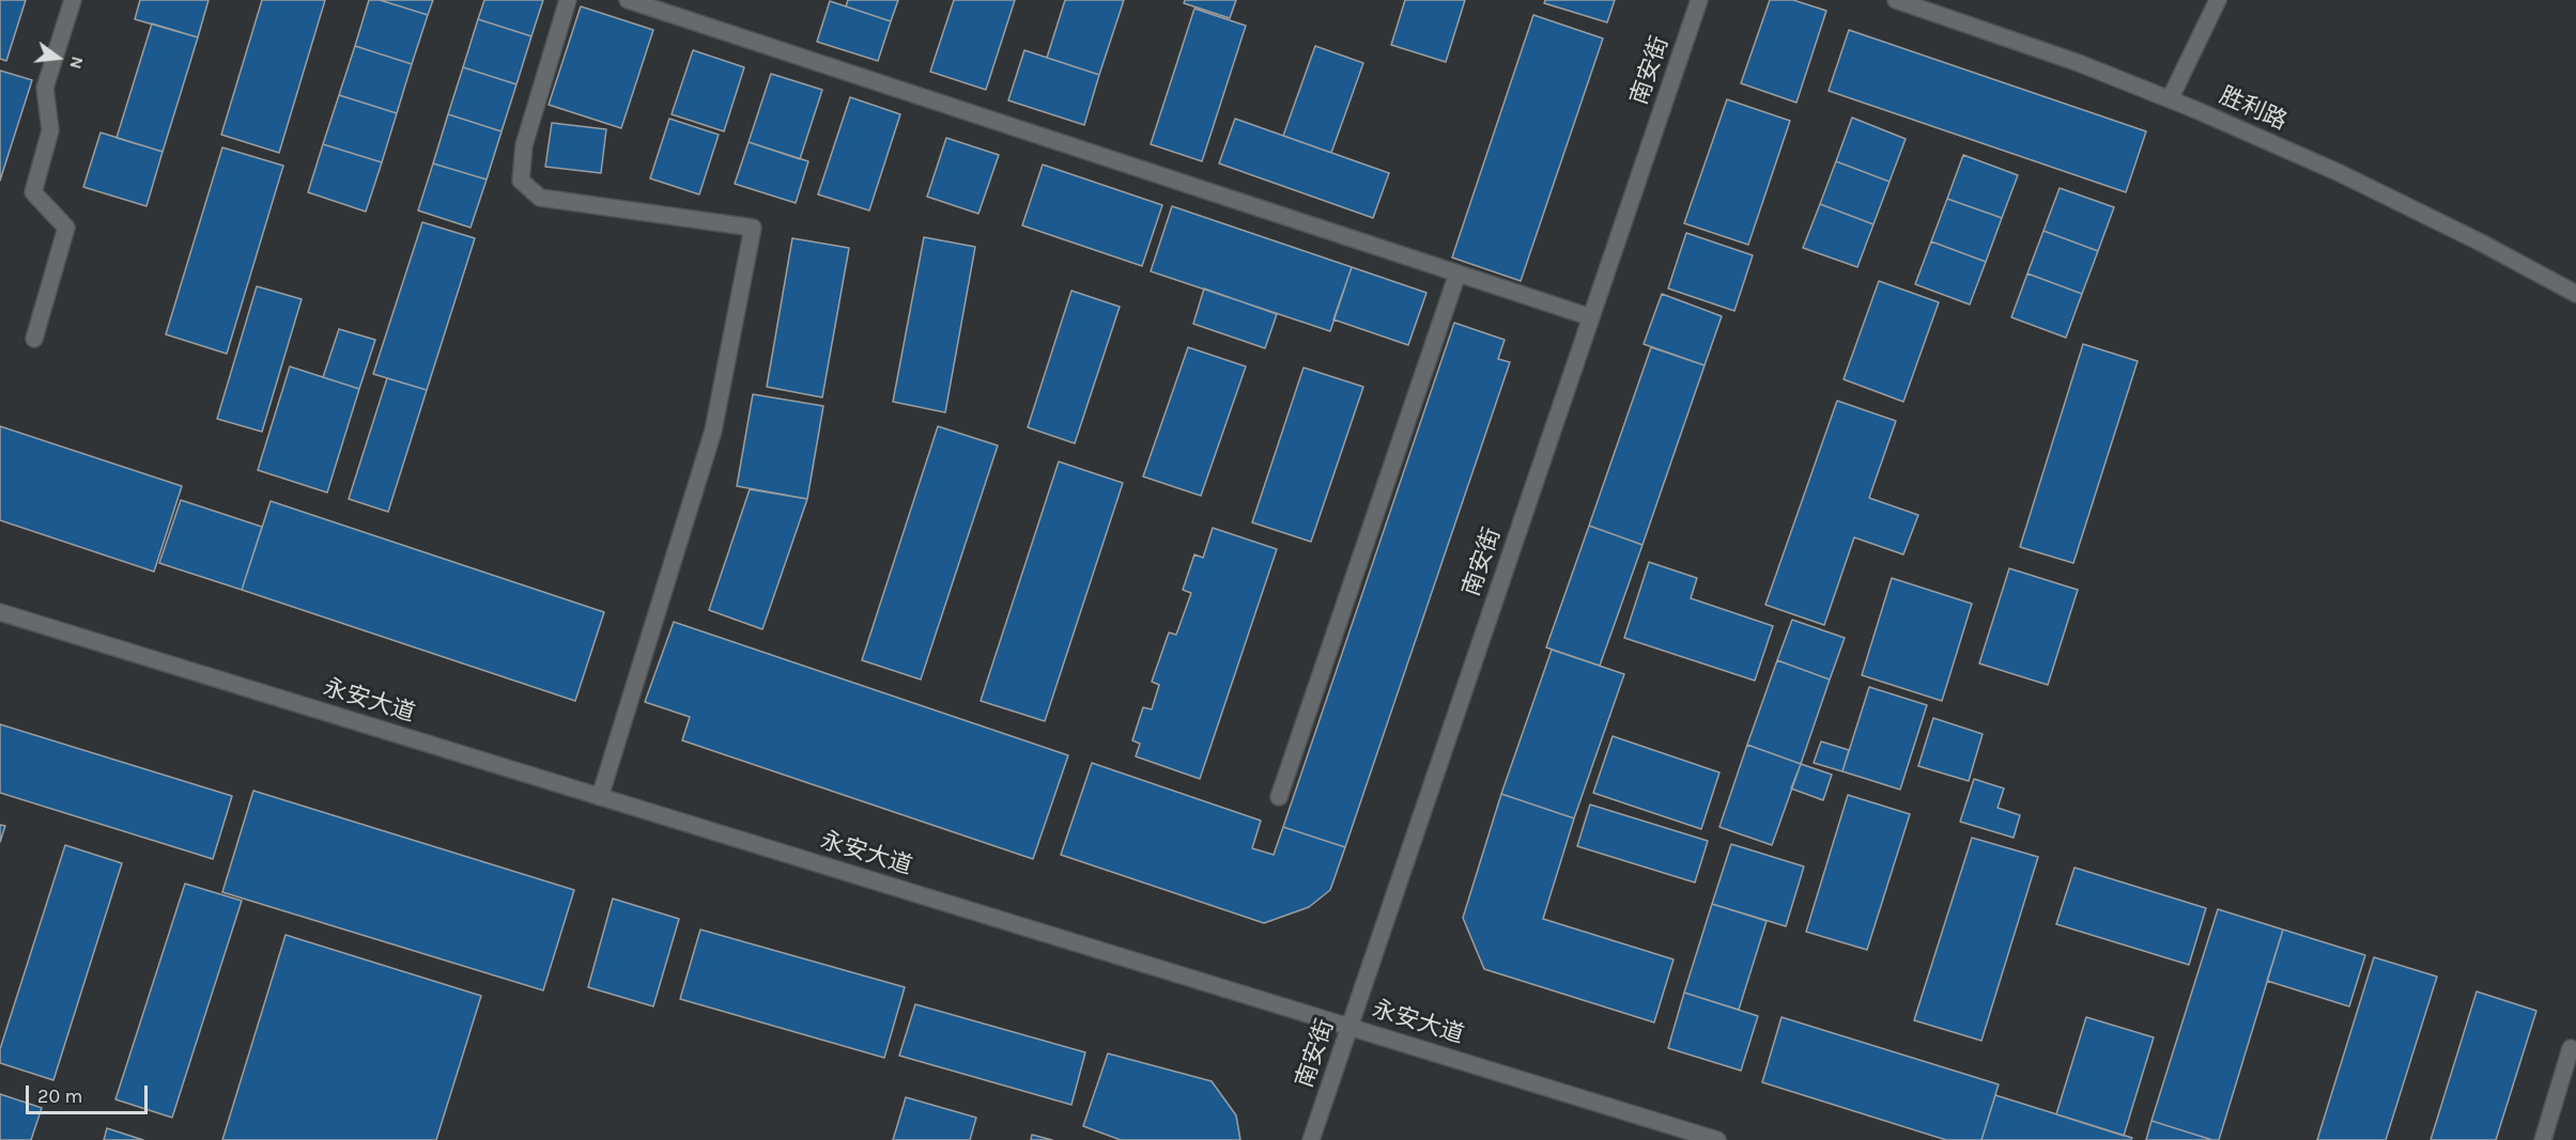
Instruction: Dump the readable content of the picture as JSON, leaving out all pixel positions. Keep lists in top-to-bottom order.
{
  "streets": {
    "street": ["南安街", "胜利路", "永安大道"]
  },
  "crossings": [
    ["南安街", "永安大道"]
  ],
  "scale_bar": "20 m",
  "north": "right"
}
